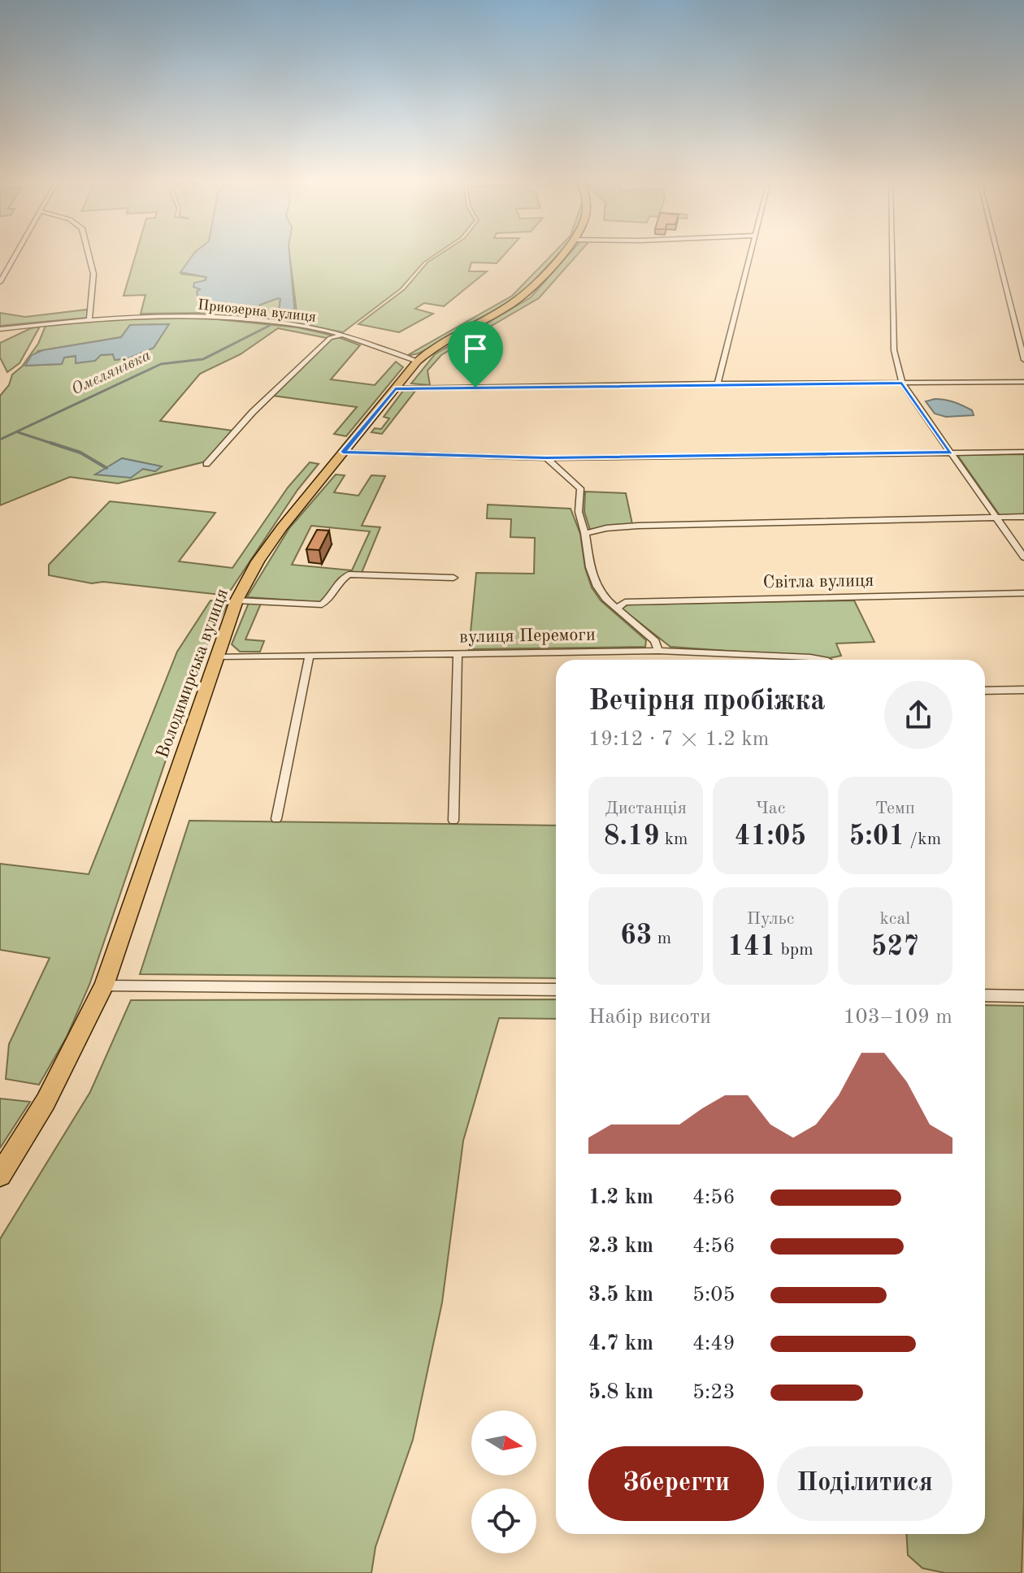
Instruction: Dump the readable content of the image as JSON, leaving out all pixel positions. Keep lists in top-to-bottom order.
{
  "streets": {
    "main road": ["Володимирська вулиця"],
    "street": ["Приозерна вулиця", "Світла вулиця", "вулиця Перемоги"]
  },
  "crossings": [
    ["Приозерна вулиця", "Володимирська вулиця"],
    ["вулиця Перемоги", "Володимирська вулиця"]
  ],
  "water": ["Омелянівка"],
  "north": "right",
  "page": {
    "heading": ["Вечірня пробіжка", "19:12 · 7 × 1.2 km"],
    "stats": [
      ["Дистанція", "8.19 km"],
      ["Час", "41:05"],
      ["Темп", "5:01 /km"],
      ["63 m"],
      ["Пульс", "141 bpm"],
      ["kcal", "527"]
    ],
    "chart": ["Набір висоти", "103–109 m"],
    "list": [
      {
        "name": "1.2 km",
        "note": "4:56"
      },
      {
        "name": "2.3 km",
        "note": "4:56"
      },
      {
        "name": "3.5 km",
        "note": "5:05"
      },
      {
        "name": "4.7 km",
        "note": "4:49"
      },
      {
        "name": "5.8 km",
        "note": "5:23"
      }
    ],
    "buttons": ["Зберегти", "Поділитися"]
  }
}
